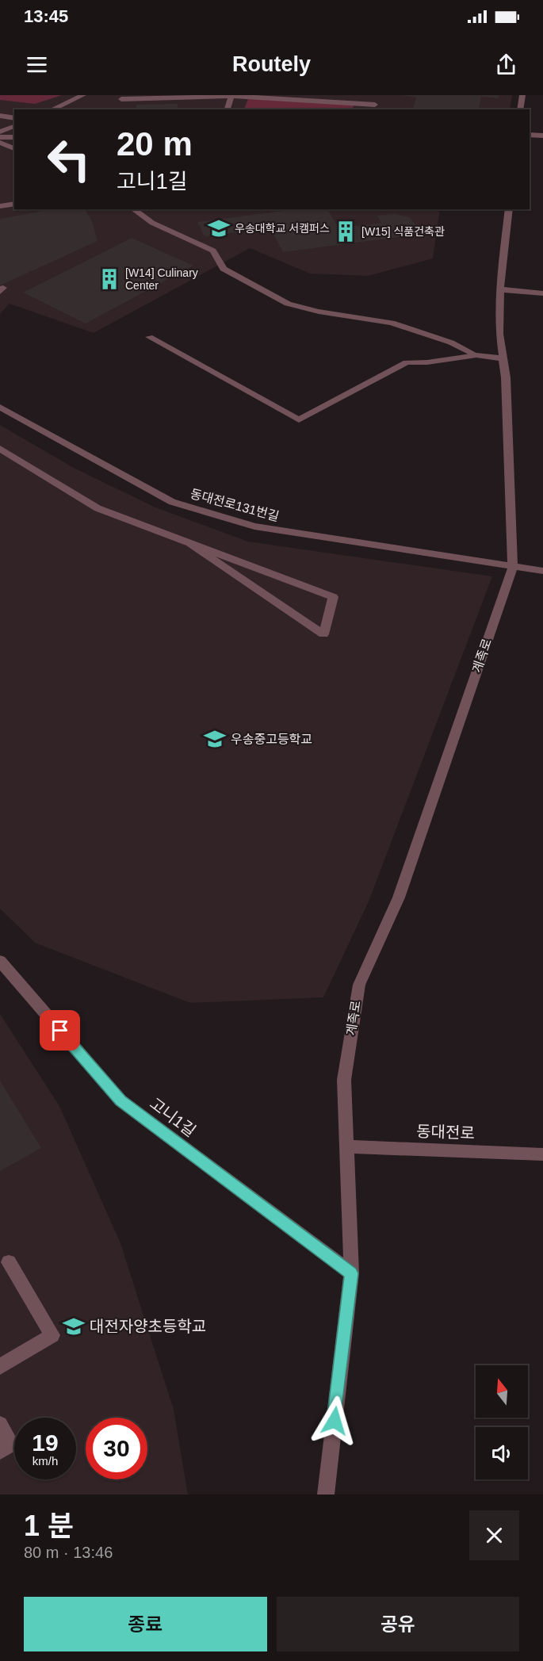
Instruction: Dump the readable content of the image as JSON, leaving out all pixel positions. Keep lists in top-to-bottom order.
{
  "streets": {
    "street": [
      "동대전로131번길",
      "계족로",
      "고니1길",
      "동대전로"
    ]
  },
  "crossings": [
    ["동대전로131번길", "계족로"],
    ["계족로", "고니1길"],
    ["계족로", "동대전로"]
  ],
  "places": {
    "school or university": ["우송대학교 서캠퍼스", "우송중고등학교", "대전자양초등학교"],
    "building": ["[W15] 식품건축관", "[W14] Culinary Center"]
  },
  "north": "top",
  "page": {
    "status": "13:45",
    "header": "Routely",
    "turn": ["20 m", "고니1길"],
    "speed": "19 km/h",
    "limit": "30",
    "heading": ["1 분", "80 m · 13:46"],
    "buttons": ["종료", "공유"]
  }
}
